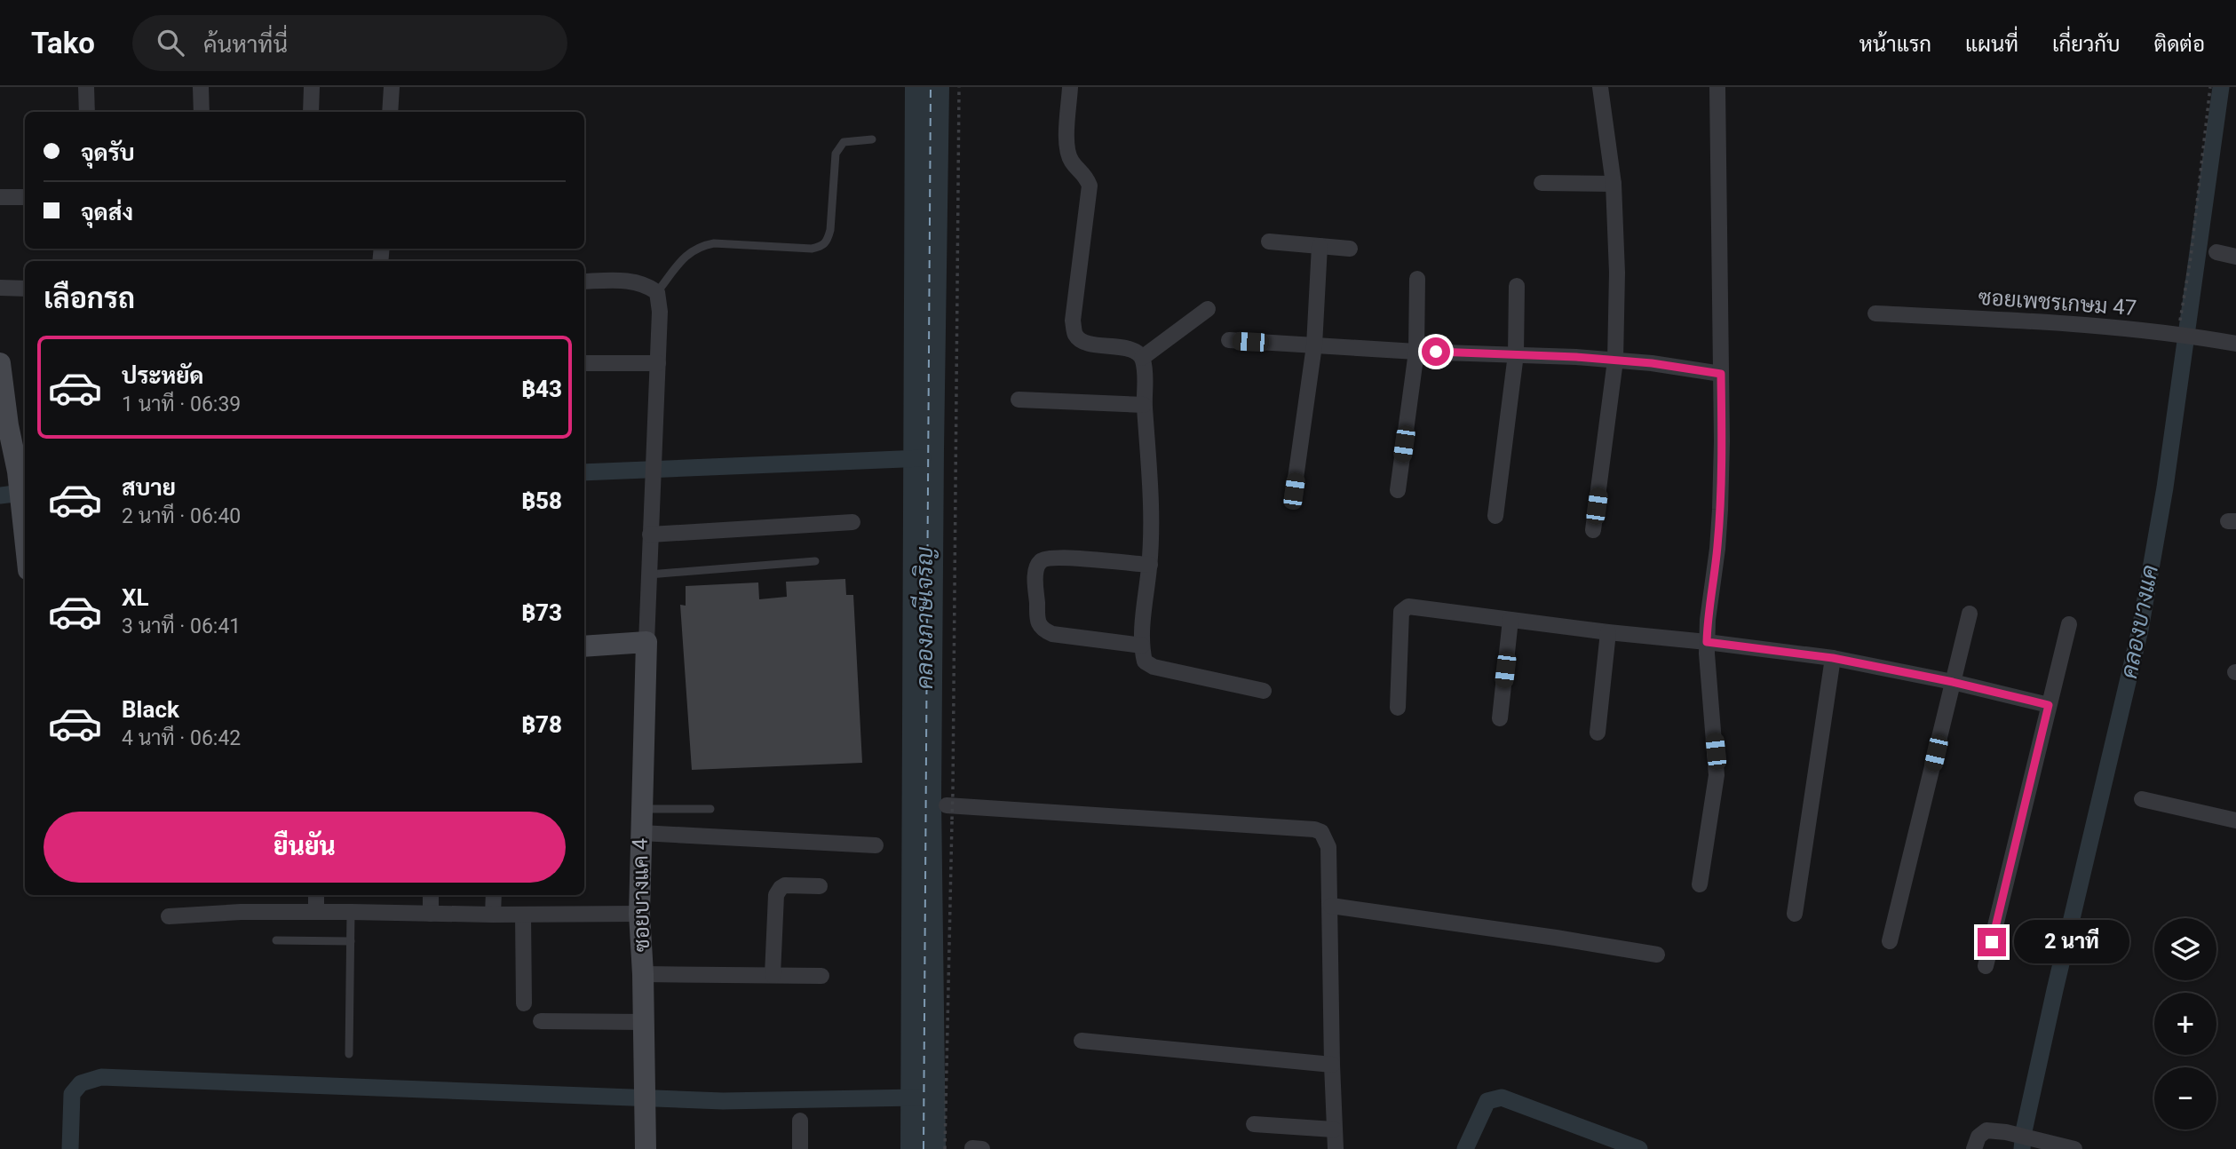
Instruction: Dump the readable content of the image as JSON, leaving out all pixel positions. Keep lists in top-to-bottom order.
{
  "streets": {
    "street": ["ซอยเพชรเกษม 47", "ซอยบางแค 4"]
  },
  "water": ["คลองภาษีเจริญ", "คลองบางแค"],
  "page": {
    "header": "Tako",
    "search": "ค้นหาที่นี่",
    "nav": [
      "หน้าแรก",
      "แผนที่",
      "เกี่ยวกับ",
      "ติดต่อ"
    ],
    "banner": ["จุดรับ", "จุดส่ง"],
    "heading": "เลือกรถ",
    "list": [
      {
        "name": "ประหยัด",
        "note": "1 นาที · 06:39",
        "value": "฿43"
      },
      {
        "name": "สบาย",
        "note": "2 นาที · 06:40",
        "value": "฿58"
      },
      {
        "name": "XL",
        "note": "3 นาที · 06:41",
        "value": "฿73"
      },
      {
        "name": "Black",
        "note": "4 นาที · 06:42",
        "value": "฿78"
      }
    ],
    "buttons": "ยืนยัน",
    "map_buttons": ["+", "−"],
    "bubble": "2 นาที"
  }
}
